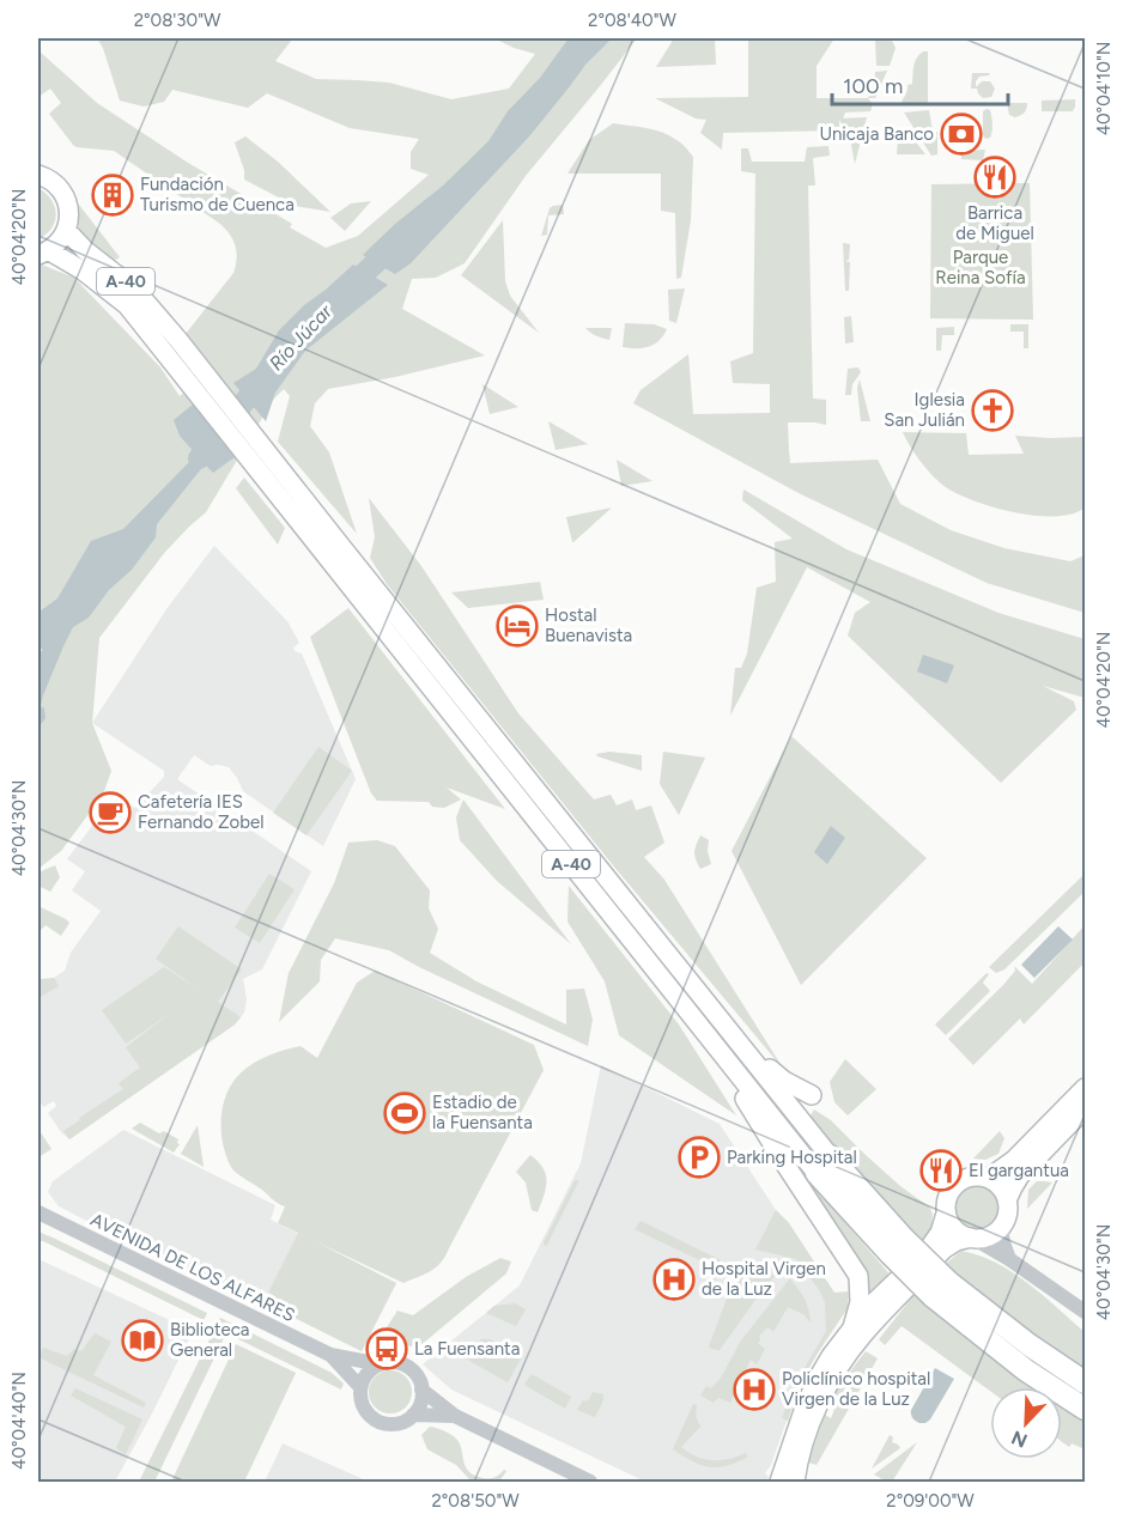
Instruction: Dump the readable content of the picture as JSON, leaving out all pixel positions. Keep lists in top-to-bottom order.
{
  "streets": {
    "highway": ["A-40"],
    "street": ["AVENIDA DE LOS ALFARES"]
  },
  "water": ["Río Júcar"],
  "parks": ["Parque Reina Sofía"],
  "places": {
    "bank": ["Unicaja Banco"],
    "restaurant": ["Barrica de Miguel", "El gargantua"],
    "building": ["Fundación Turismo de Cuenca"],
    "church": ["Iglesia San Julián"],
    "hotel": ["Hostal Buenavista"],
    "cafe": ["Cafetería IES Fernando Zobel"],
    "sports": ["Estadio de la Fuensanta"],
    "parking": ["Parking Hospital"],
    "hospital": ["Hospital Virgen de la Luz", "Policlínico hospital Virgen de la Luz"],
    "library": ["Biblioteca General"],
    "bus stop": ["La Fuensanta"]
  },
  "scale_bar": "100 m",
  "north": "bottom left",
  "coordinates": [
    "2°08'30\"W",
    "2°08'40\"W",
    "40°04'10\"N",
    "40°04'20\"N",
    "40°04'30\"N",
    "40°04'40\"N",
    "2°08'50\"W",
    "2°09'00\"W"
  ]
}
